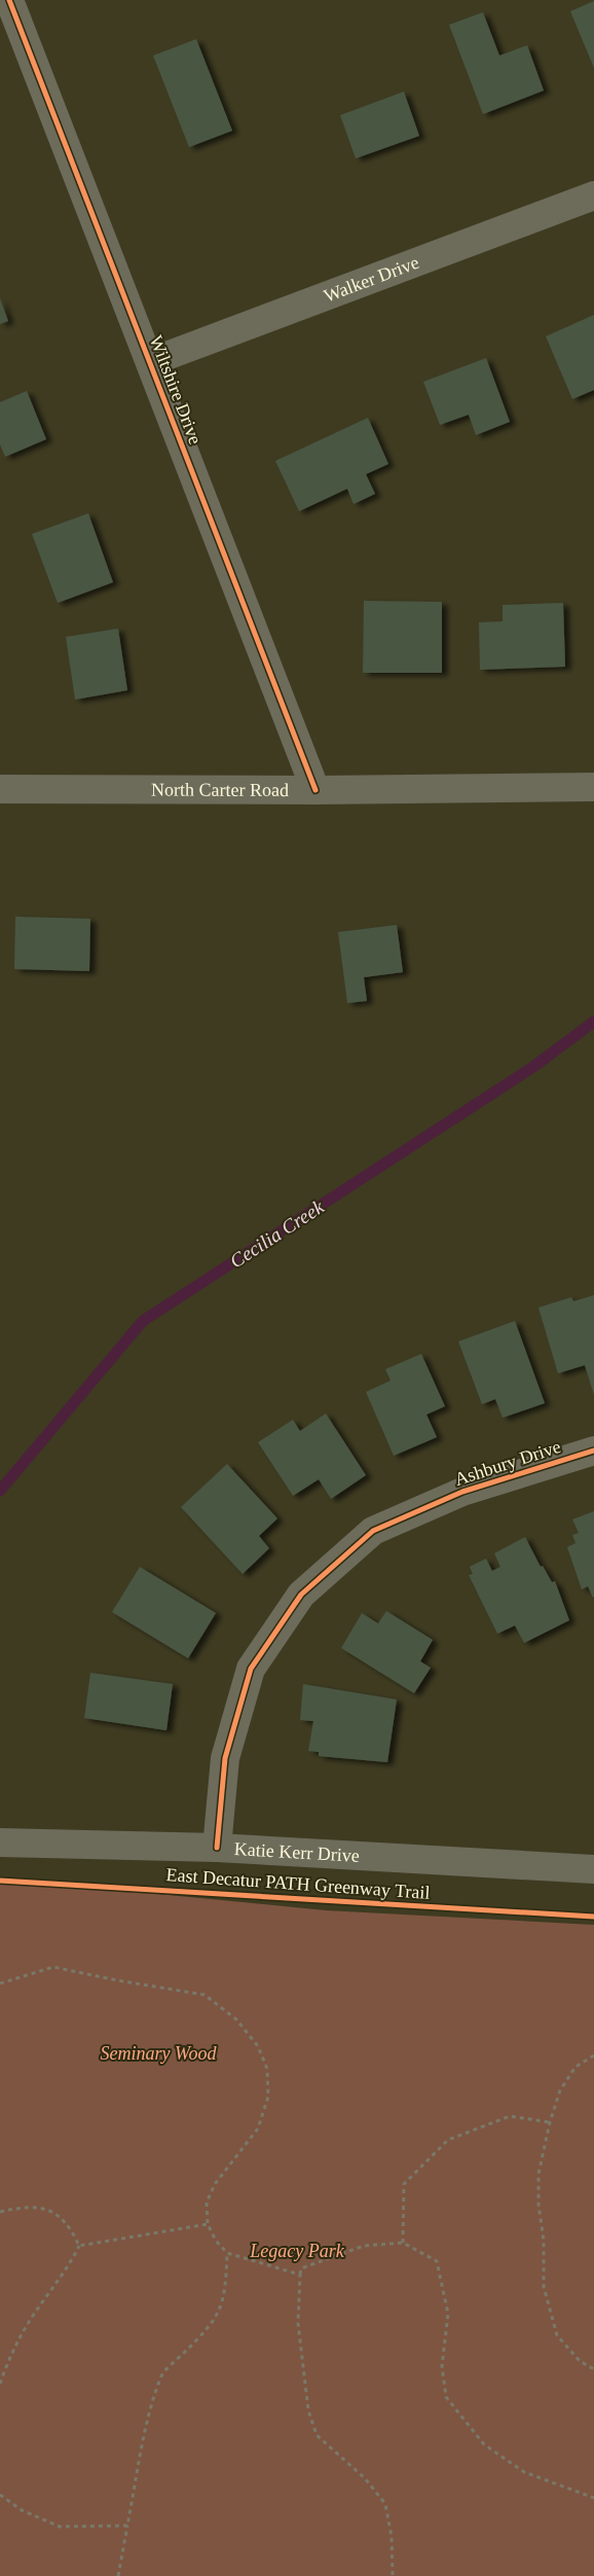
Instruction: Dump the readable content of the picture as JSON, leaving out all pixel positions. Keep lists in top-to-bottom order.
{
  "streets": {
    "street": [
      "Walker Drive",
      "Wiltshire Drive",
      "North Carter Road",
      "Ashbury Drive",
      "Katie Kerr Drive"
    ],
    "cycle path": ["East Decatur PATH Greenway Trail"]
  },
  "crossings": [
    ["Walker Drive", "Wiltshire Drive"],
    ["Wiltshire Drive", "North Carter Road"],
    ["Ashbury Drive", "Katie Kerr Drive"]
  ],
  "water": ["Cecilia Creek"],
  "parks": ["Seminary Wood", "Legacy Park"]
}
